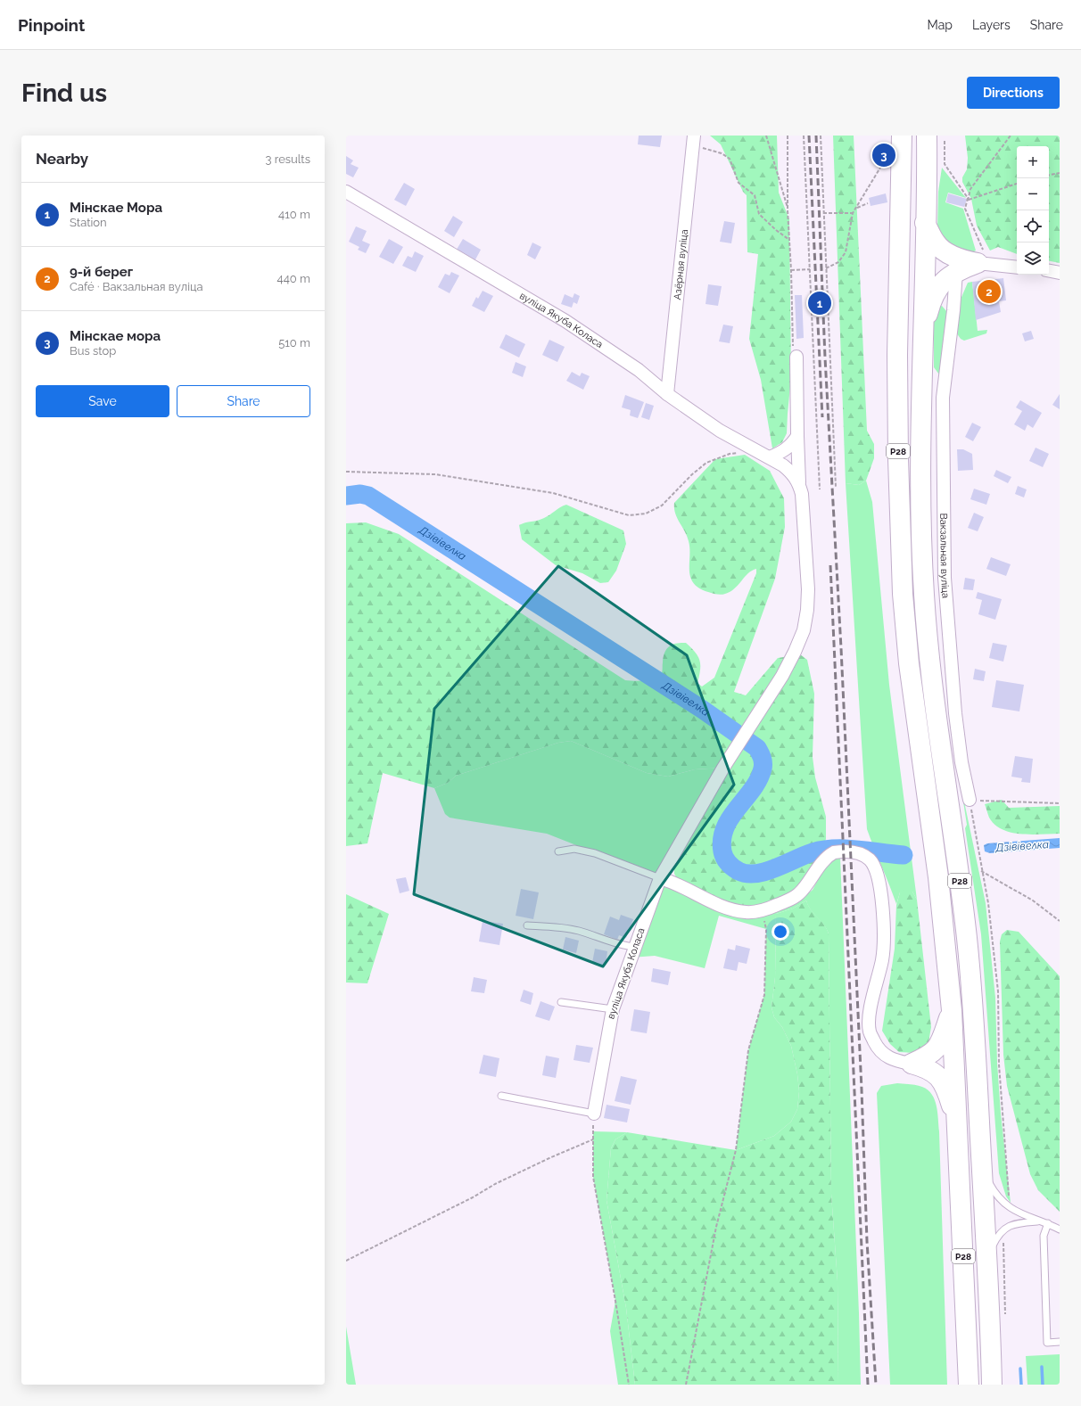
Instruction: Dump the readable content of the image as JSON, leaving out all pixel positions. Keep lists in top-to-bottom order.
{
  "streets": {
    "highway": ["Р28"],
    "street": ["Азёрная вуліца", "вуліца Якуба Коласа", "Вакзальная вуліца"]
  },
  "crossings": [
    ["Азёрная вуліца", "вуліца Якуба Коласа"]
  ],
  "water": ["Дзівівелка"],
  "page": {
    "header": "Pinpoint",
    "nav": ["Map", "Layers", "Share"],
    "buttons": [
      "Directions",
      ["Save", "Share"]
    ],
    "title": "Find us",
    "heading": ["Nearby", "3 results"],
    "pins": ["3", "2", "1"],
    "map_buttons": ["+", "−"],
    "list": [
      {
        "mark": "1",
        "name": "Мінскае Мора",
        "note": "Station",
        "value": "410 m"
      },
      {
        "mark": "2",
        "name": "9-й берег",
        "note": "Café · Вакзальная вуліца",
        "value": "440 m"
      },
      {
        "mark": "3",
        "name": "Мінскае мора",
        "note": "Bus stop",
        "value": "510 m"
      }
    ]
  }
}
